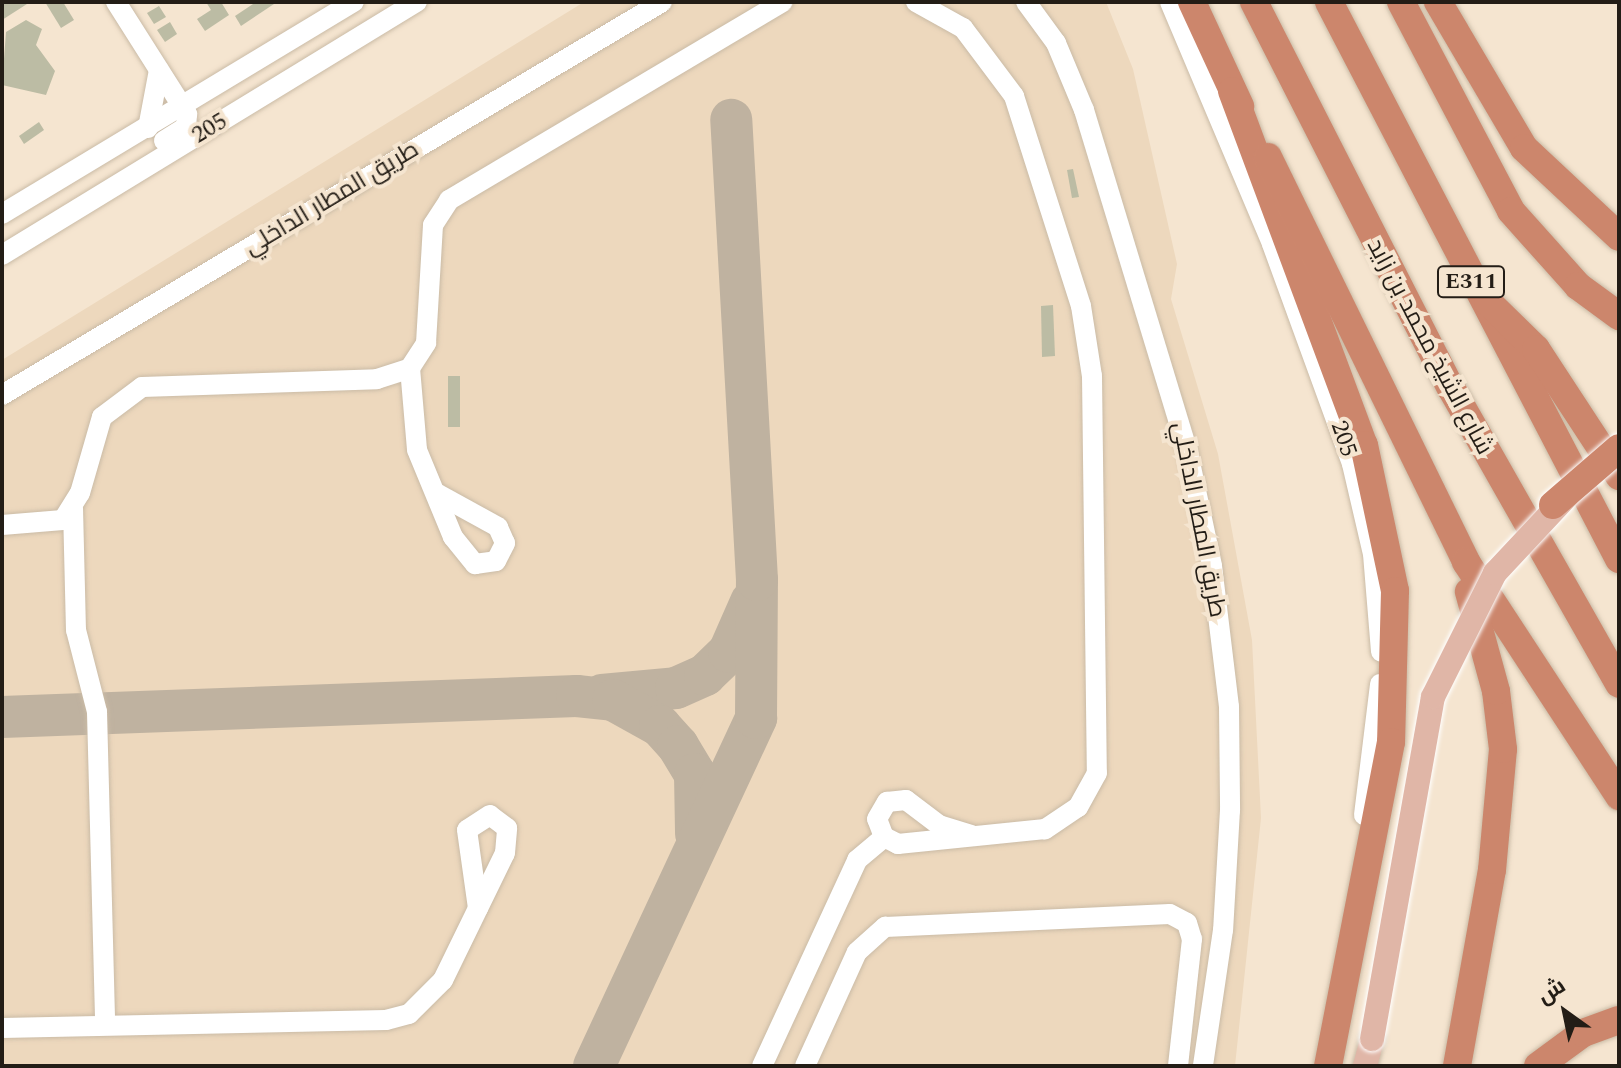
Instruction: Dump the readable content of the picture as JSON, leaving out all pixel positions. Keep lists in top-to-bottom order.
{
  "streets": {
    "highway": ["E311", "شارع الشيخ محمد بن زايد"],
    "street": ["205", "طريق المطار الداخلي"]
  },
  "north": "top left"
}
